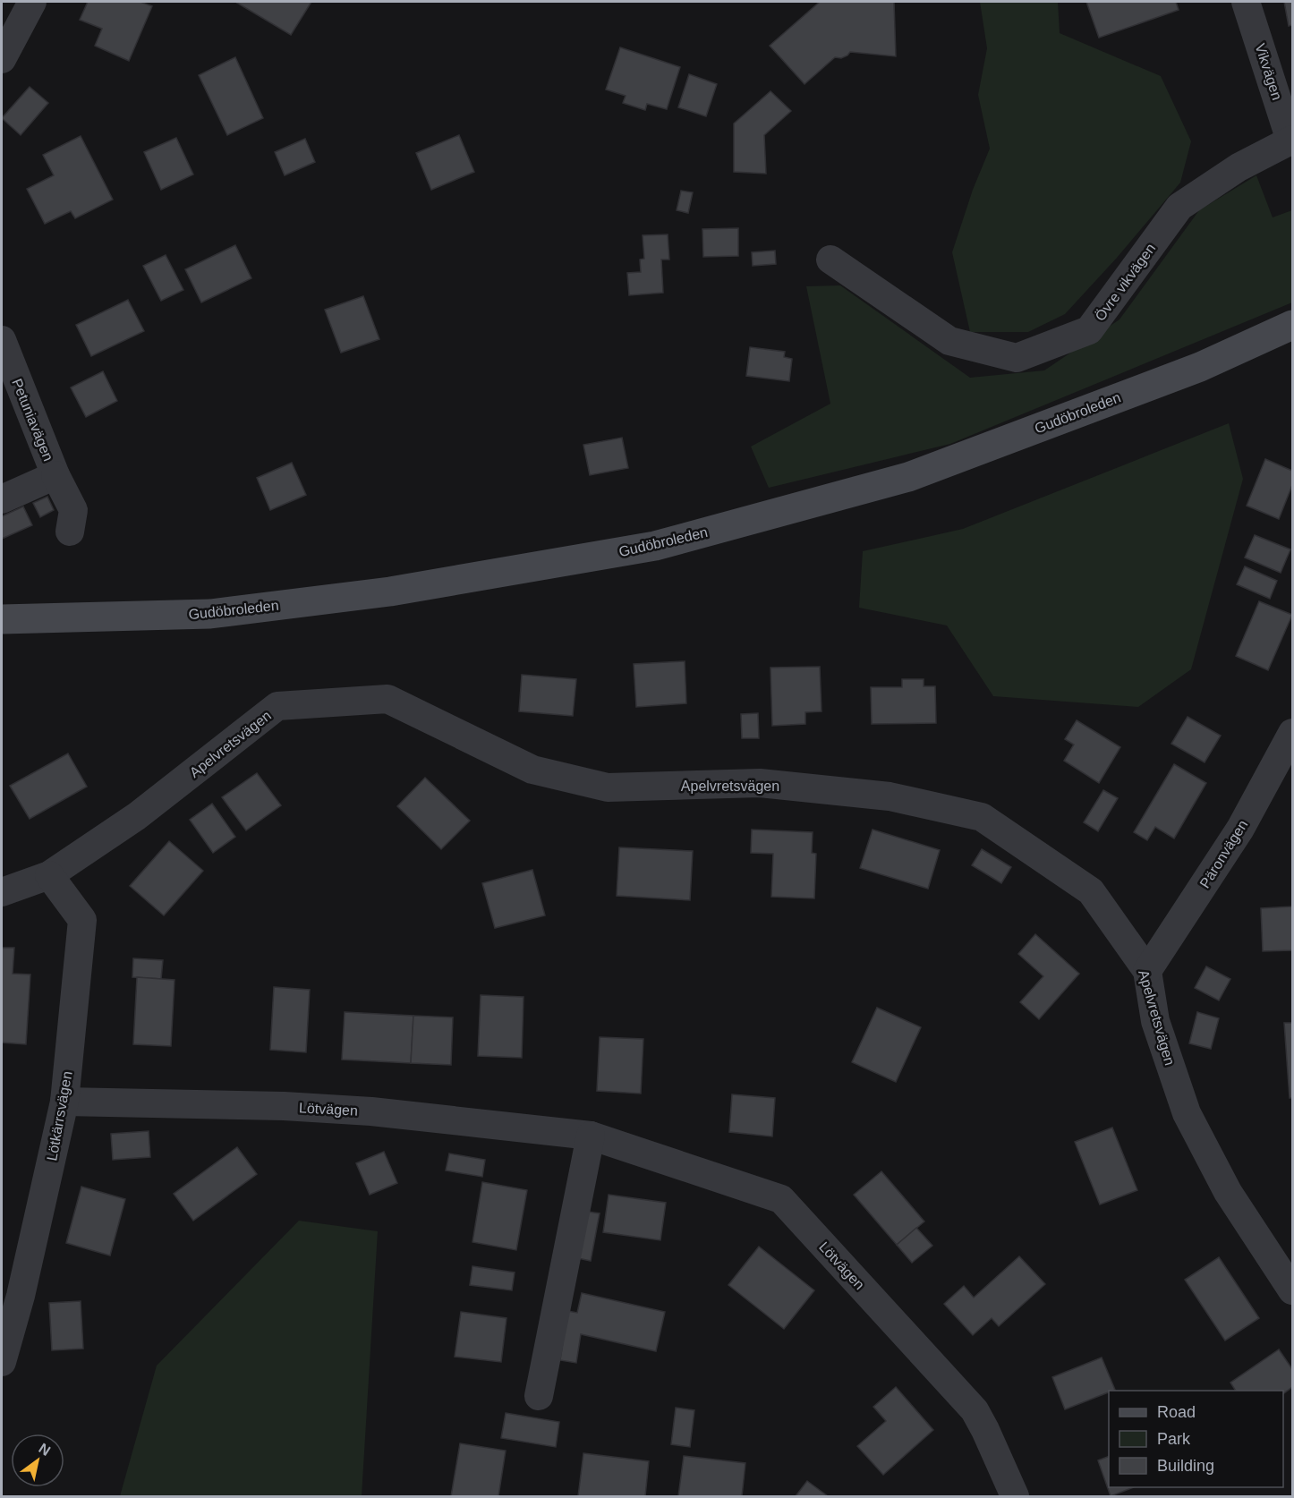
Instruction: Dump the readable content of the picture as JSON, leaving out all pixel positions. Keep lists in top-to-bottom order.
{
  "streets": {
    "main road": ["Gudöbroleden"],
    "street": [
      "Vikvägen",
      "Övre vikvägen",
      "Petuniavägen",
      "Apelvretsvägen",
      "Päronvägen",
      "Lötvägen",
      "Lötkärrsvägen"
    ]
  },
  "crossings": [
    ["Vikvägen", "Övre vikvägen"],
    ["Apelvretsvägen", "Päronvägen"],
    ["Apelvretsvägen", "Lötkärrsvägen"],
    ["Lötvägen", "Lötkärrsvägen"]
  ],
  "legend": ["Road", "Park", "Building"],
  "north": "top right"
}
